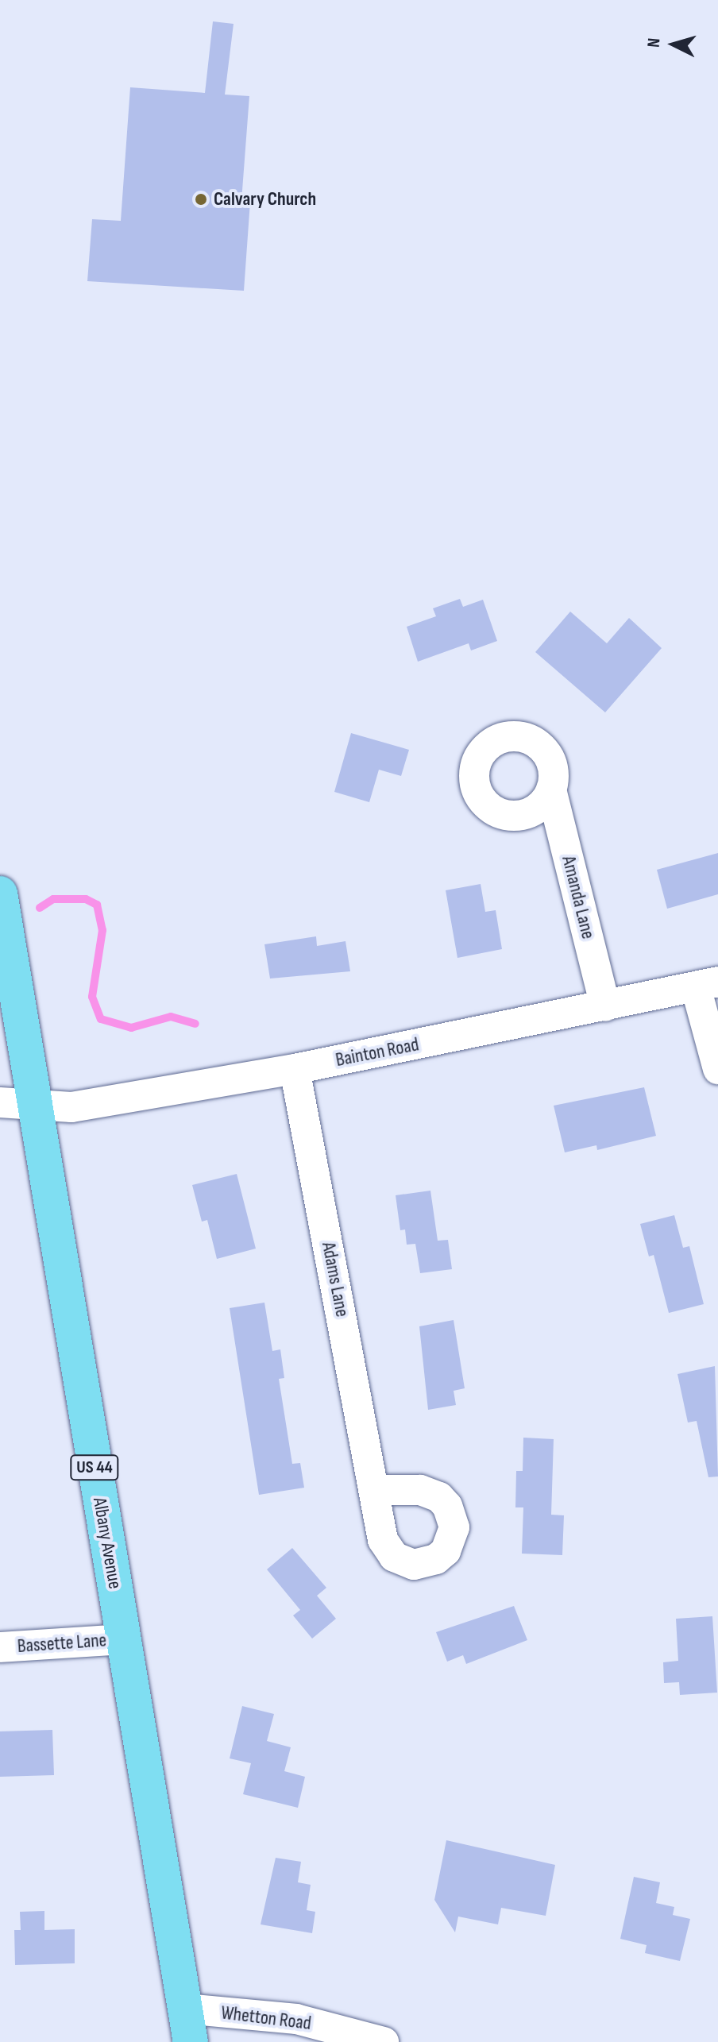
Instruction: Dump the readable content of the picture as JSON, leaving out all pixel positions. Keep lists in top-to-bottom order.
{
  "streets": {
    "highway": ["US 44", "Albany Avenue"],
    "street": [
      "Amanda Lane",
      "Bainton Road",
      "Adams Lane",
      "Bassette Lane",
      "Whetton Road"
    ]
  },
  "crossings": [
    ["Amanda Lane", "Bainton Road"],
    ["Bainton Road", "Adams Lane"],
    ["Bainton Road", "Albany Avenue"],
    ["Albany Avenue", "Bassette Lane"],
    ["Albany Avenue", "Whetton Road"]
  ],
  "places": ["Calvary Church"],
  "north": "left"
}
